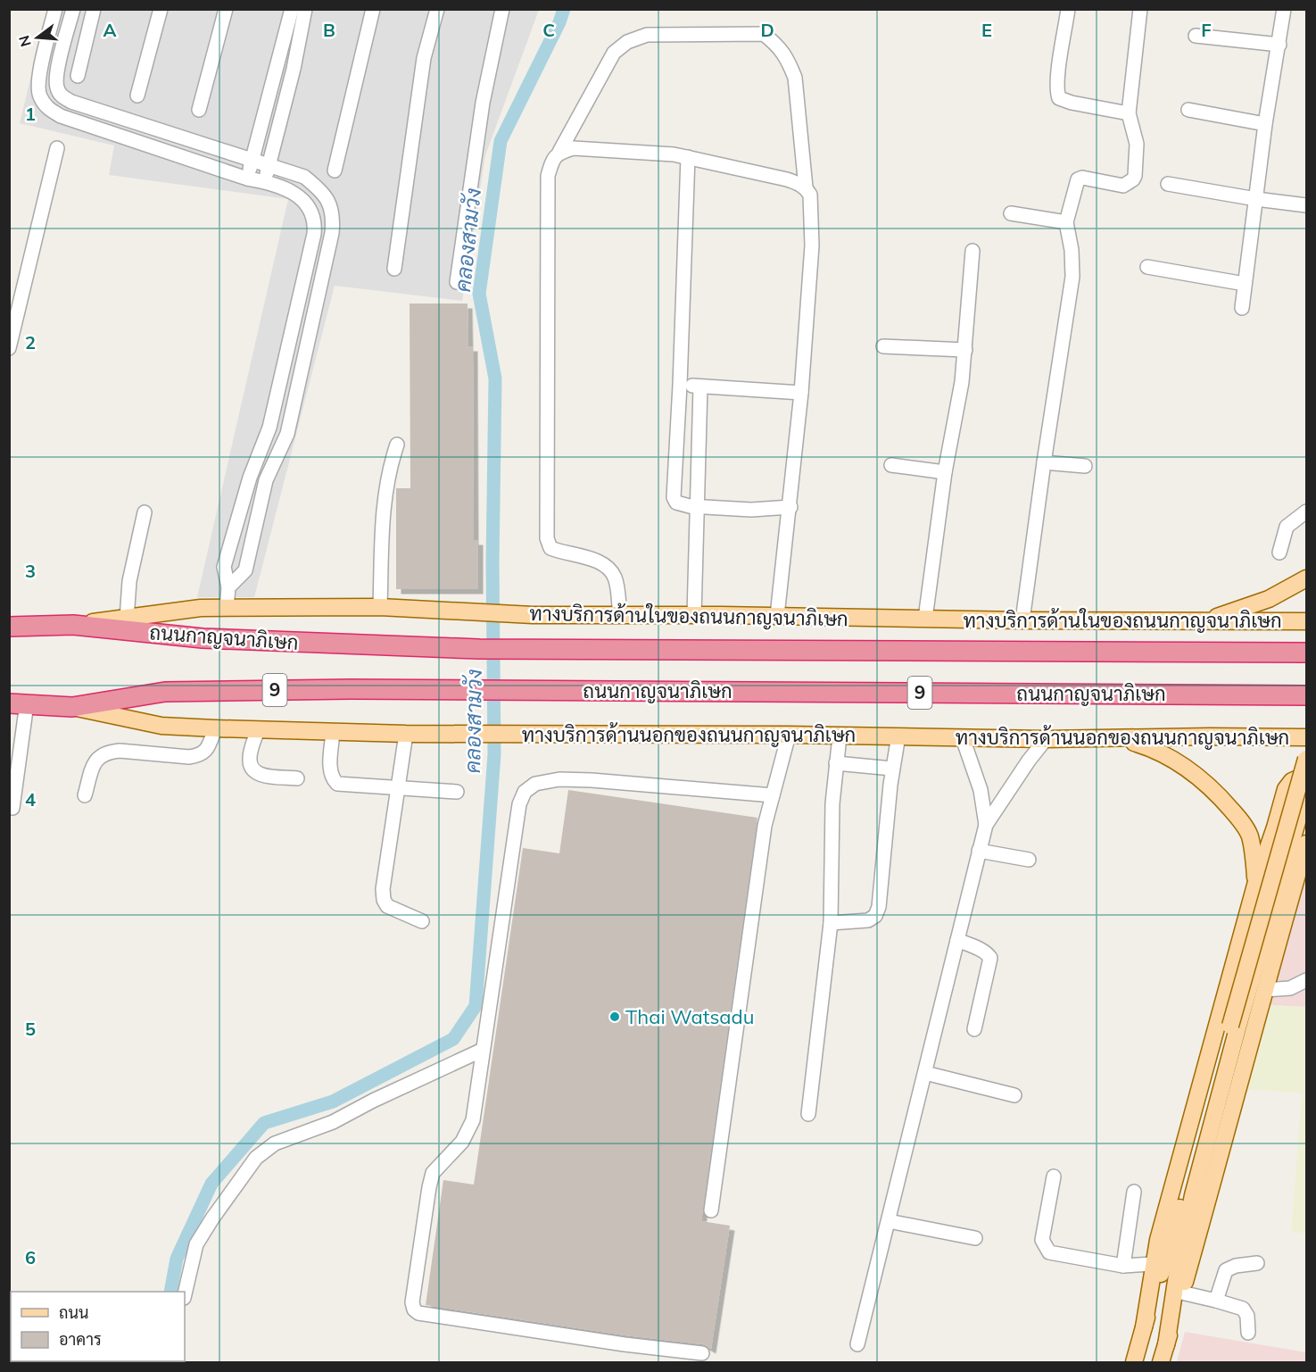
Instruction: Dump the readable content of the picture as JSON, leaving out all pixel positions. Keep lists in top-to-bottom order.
{
  "streets": {
    "highway": ["ถนนกาญจนาภิเษก", "9"],
    "main road": ["ทางบริการด้านในของถนนกาญจนาภิเษก", "ทางบริการด้านนอกของถนนกาญจนาภิเษก"]
  },
  "crossings": [
    ["ทางบริการด้านในของถนนกาญจนาภิเษก", "ถนนกาญจนาภิเษก"],
    ["ถนนกาญจนาภิเษก", "ทางบริการด้านนอกของถนนกาญจนาภิเษก"]
  ],
  "water": ["คลองสามวัง"],
  "places": ["Thai Watsadu"],
  "legend": ["ถนน", "อาคาร"],
  "north": "left",
  "grid": {
    "columns": [
      "A",
      "B",
      "C",
      "D",
      "E",
      "F"
    ],
    "rows": [
      "1",
      "2",
      "3",
      "4",
      "5",
      "6"
    ]
  }
}
